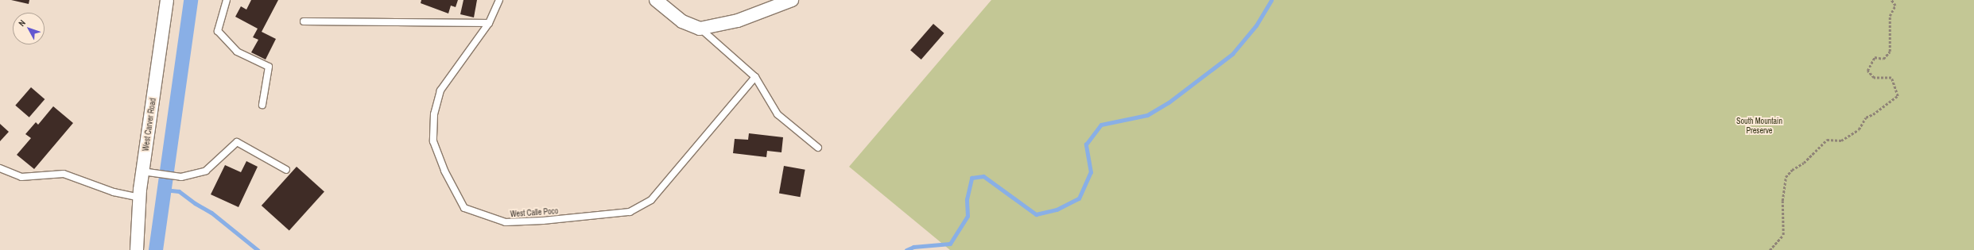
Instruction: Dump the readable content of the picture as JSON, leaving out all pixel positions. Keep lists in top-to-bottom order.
{
  "streets": {
    "street": ["West Carver Road"],
    "lane": ["West Calle Poco"]
  },
  "parks": ["South Mountain Preserve"],
  "north": "top left"
}
